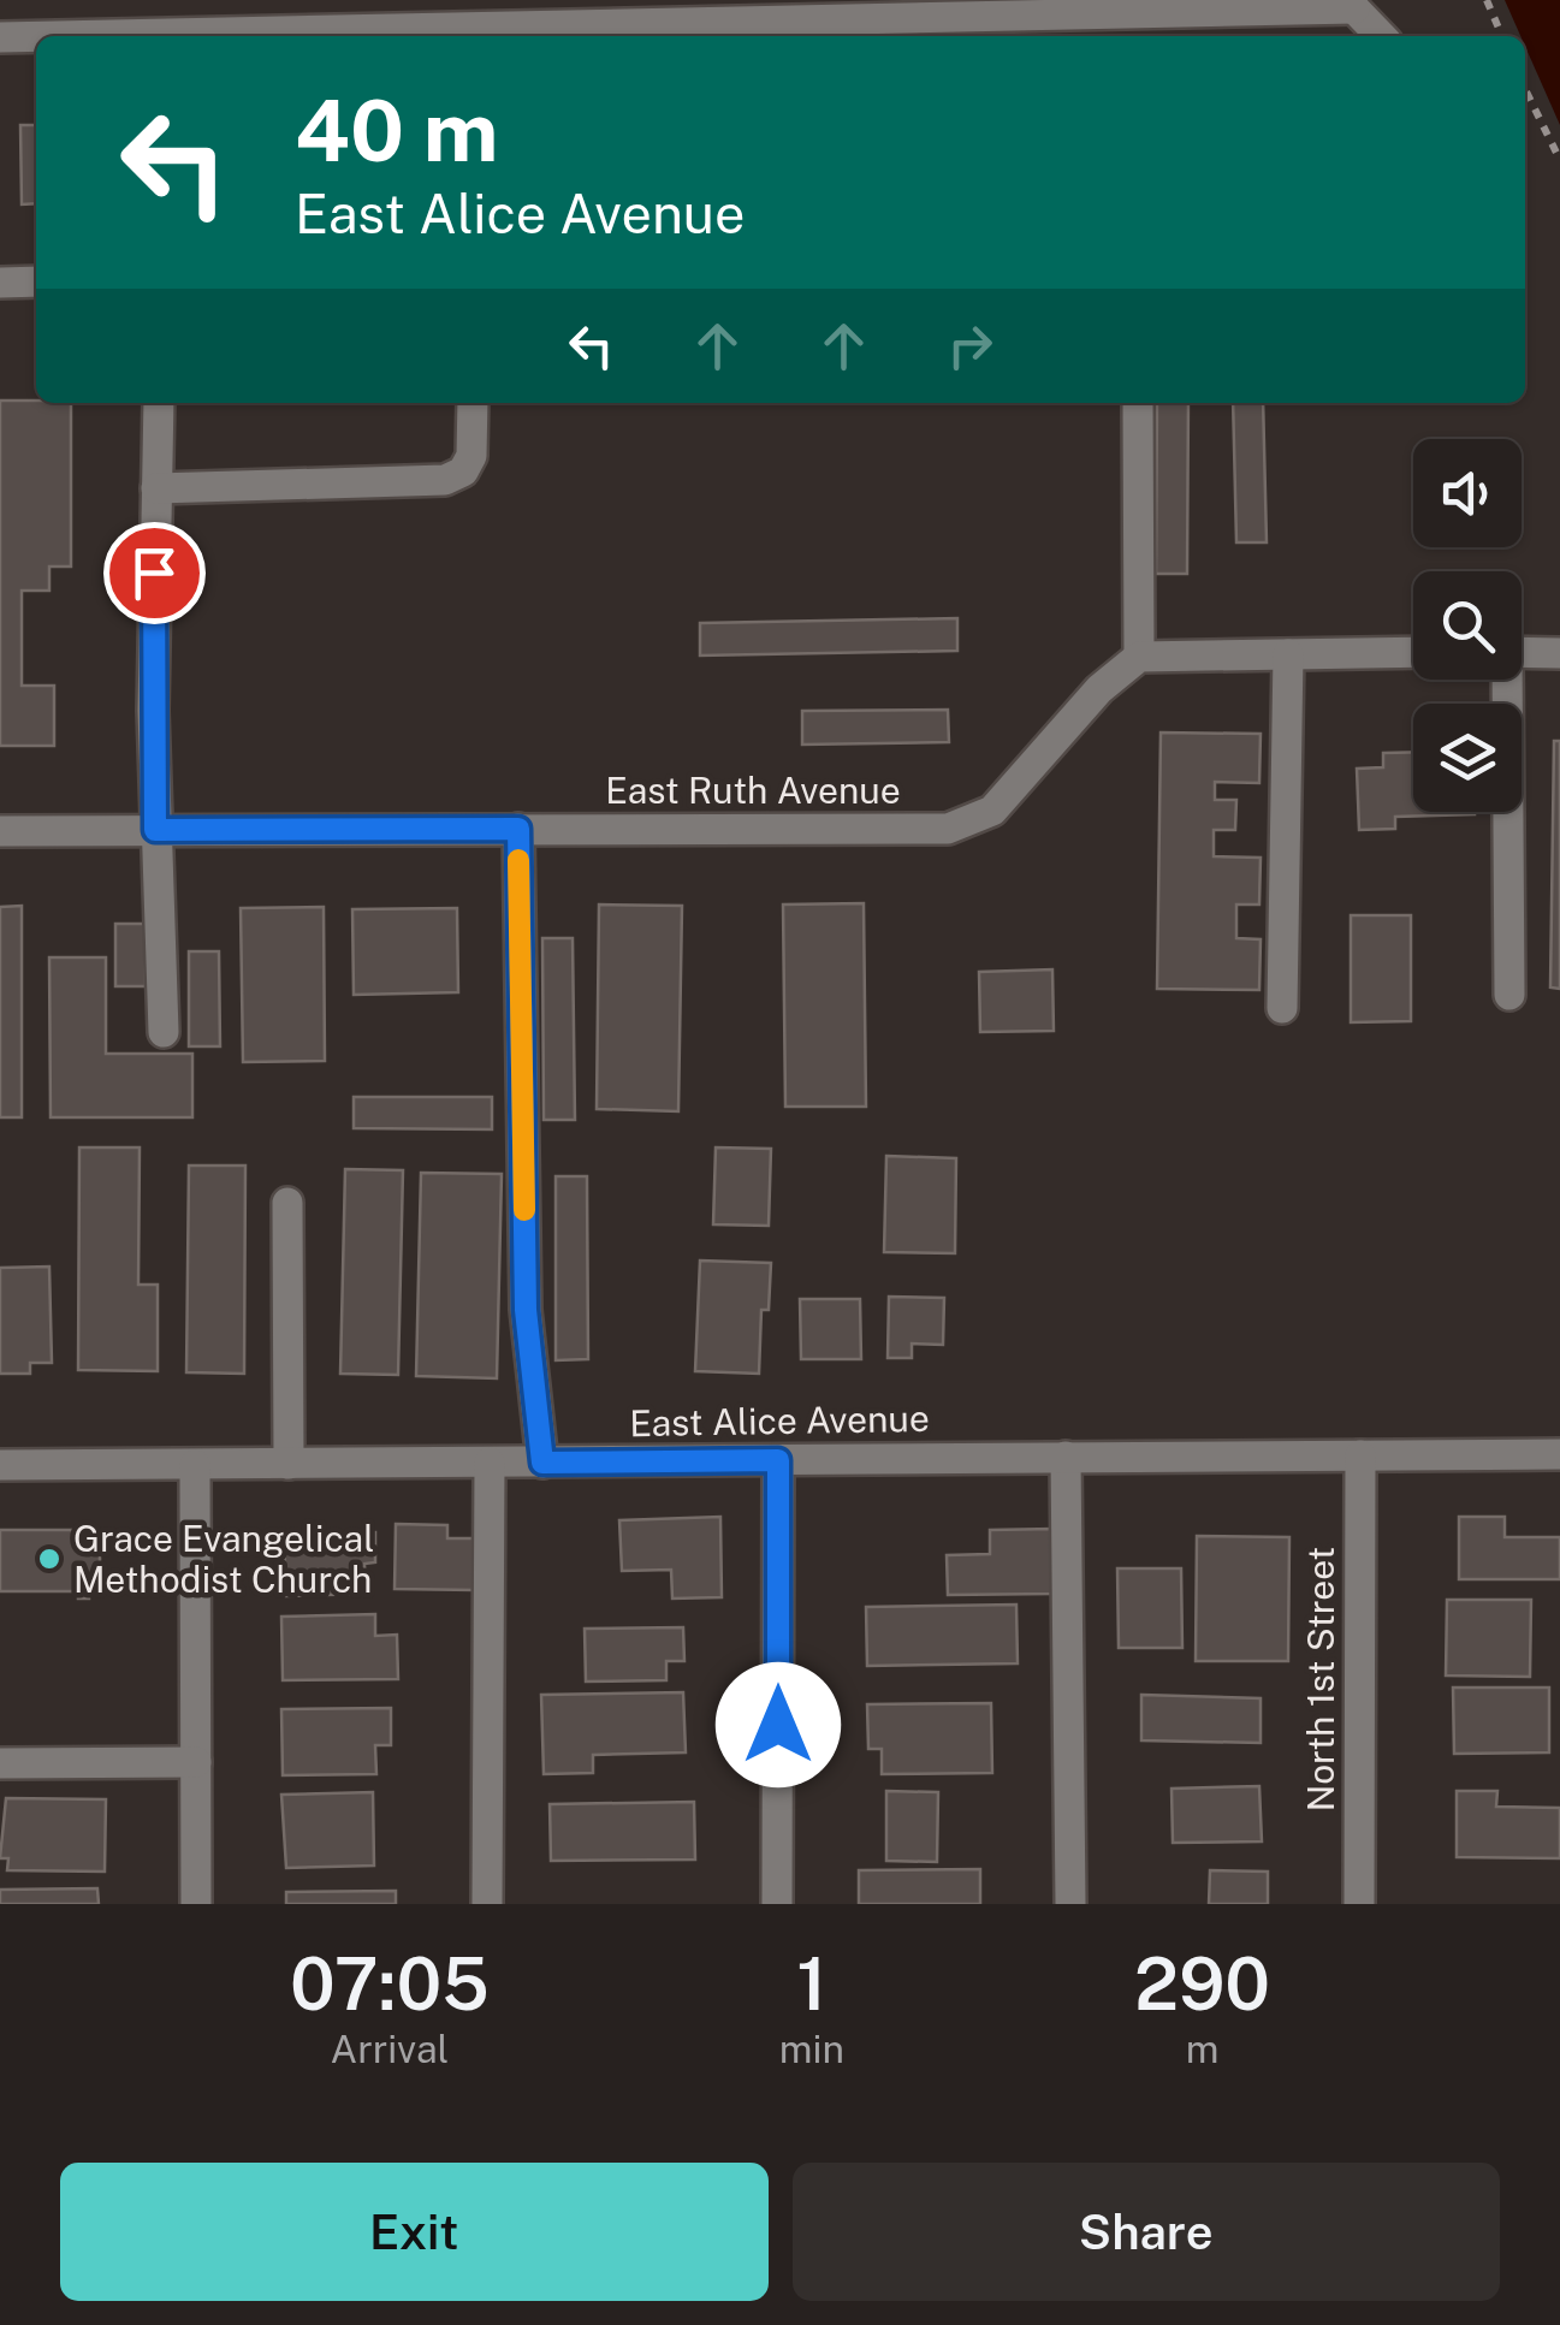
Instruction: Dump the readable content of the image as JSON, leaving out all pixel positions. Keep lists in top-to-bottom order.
{
  "streets": {
    "street": ["East Ruth Avenue", "East Alice Avenue", "North 1st Street"]
  },
  "crossings": [
    ["East Alice Avenue", "North 1st Street"]
  ],
  "places": ["Grace Evangelical Methodist Church"],
  "page": {
    "turn": ["40 m", "East Alice Avenue"],
    "eta": [
      "07:05",
      "Arrival",
      "1",
      "min",
      "290",
      "m"
    ],
    "buttons": ["Exit", "Share"]
  }
}
